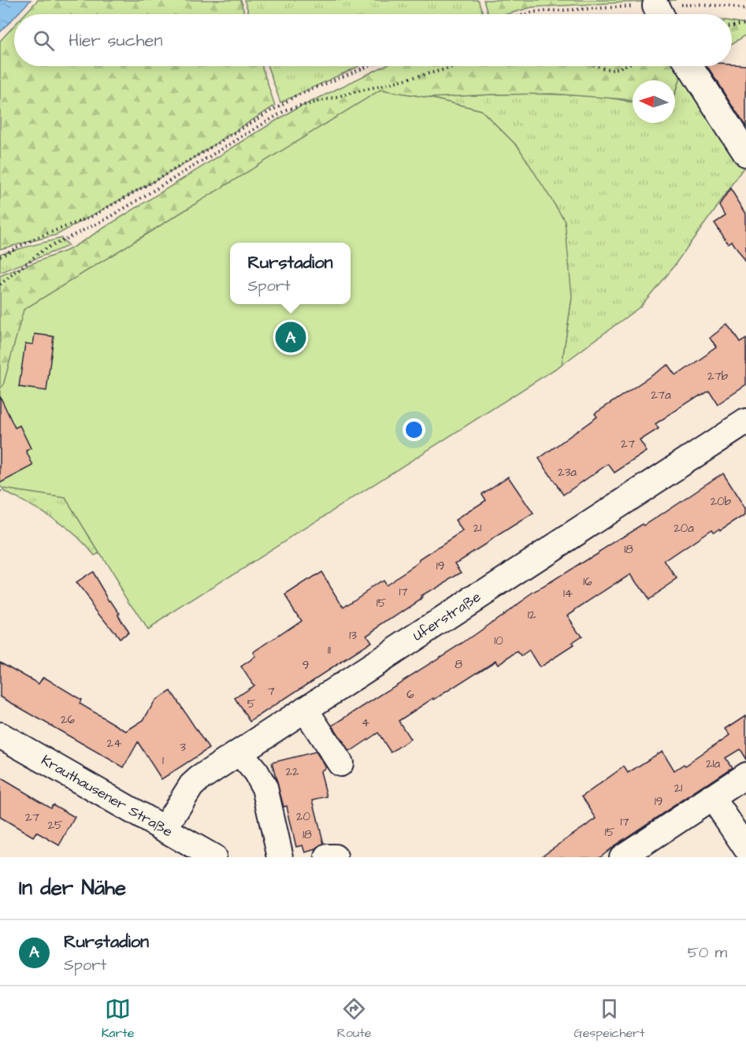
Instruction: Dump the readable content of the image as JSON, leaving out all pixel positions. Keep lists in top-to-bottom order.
{
  "streets": {
    "street": ["Uferstraße", "Krauthausener Straße"]
  },
  "crossings": [
    ["Uferstraße", "Krauthausener Straße"]
  ],
  "house_numbers": [
    "27b",
    "27a",
    "27",
    "23a",
    "20b",
    "21",
    "20a",
    "18",
    "19",
    "16",
    "17",
    "14",
    "15",
    "12",
    "13",
    "10",
    "11",
    "8",
    "9",
    "7",
    "6",
    "5",
    "26",
    "4",
    "24",
    "3",
    "1",
    "21a",
    "22",
    "21",
    "19",
    "20",
    "27",
    "17",
    "25",
    "15",
    "18"
  ],
  "north": "left",
  "page": {
    "search": "Hier suchen",
    "popup": ["Rurstadion", "Sport"],
    "pins": "A",
    "heading": "In der Nähe",
    "list": [
      {
        "mark": "A",
        "name": "Rurstadion",
        "note": "Sport",
        "value": "50 m"
      }
    ],
    "nav": ["Karte", "Route", "Gespeichert"]
  }
}
